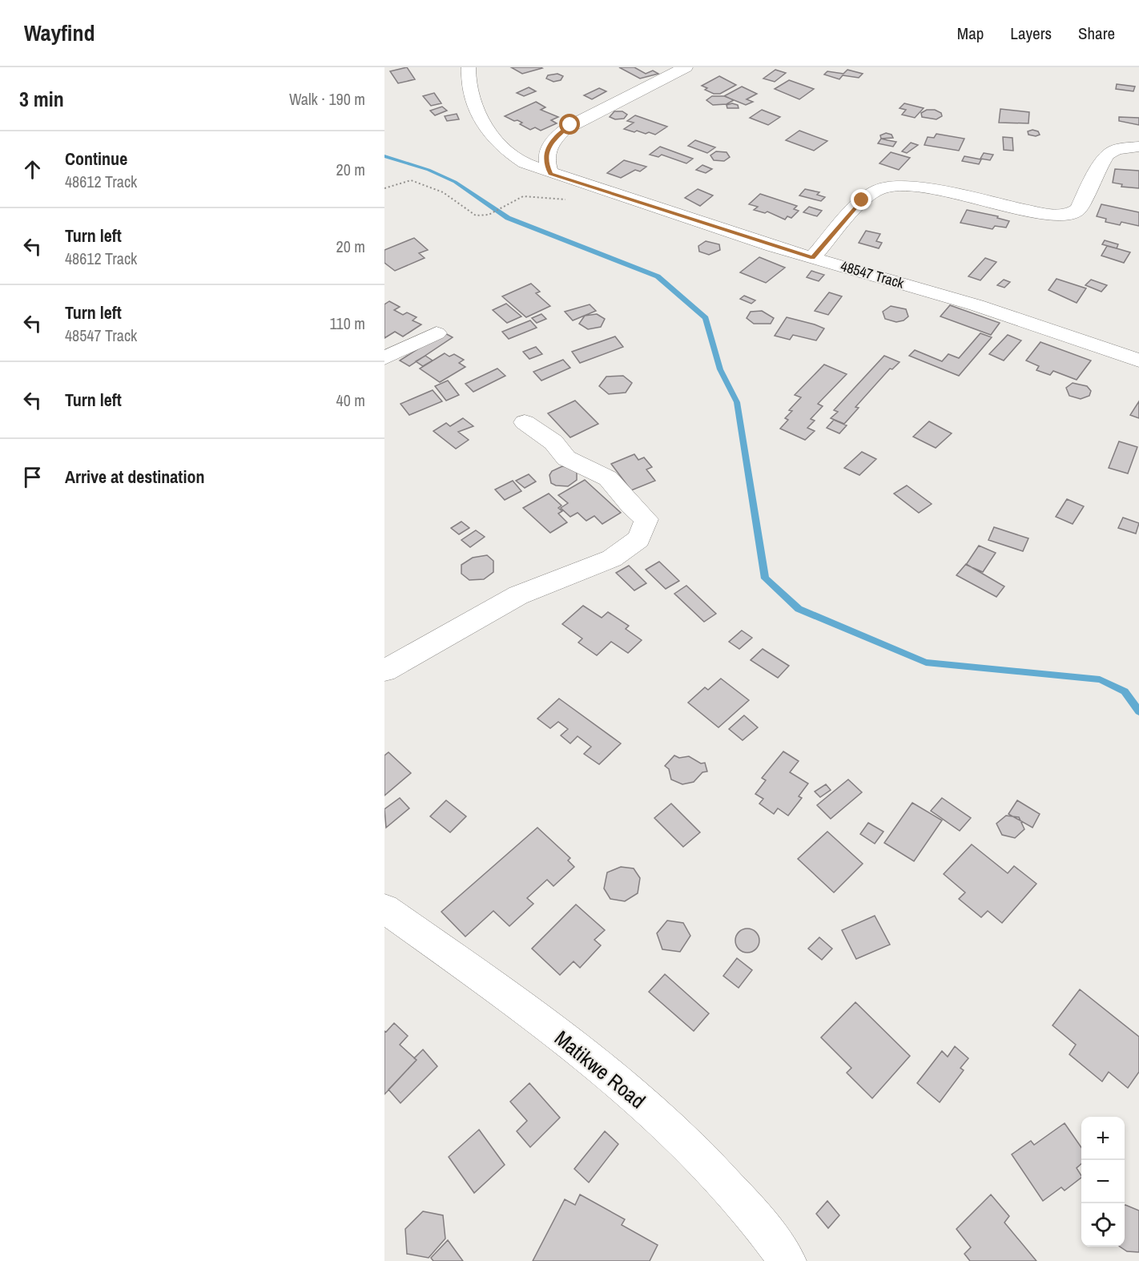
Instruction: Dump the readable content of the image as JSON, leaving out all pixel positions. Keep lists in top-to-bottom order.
{
  "streets": {
    "street": ["48547 Track", "Matikwe Road"]
  },
  "page": {
    "header": "Wayfind",
    "nav": ["Map", "Layers", "Share"],
    "heading": ["3 min", "Walk · 190 m"],
    "list": [
      ["Continue", "48612 Track", "20 m"],
      ["Turn left", "48612 Track", "20 m"],
      ["Turn left", "48547 Track", "110 m"],
      ["Turn left", "40 m"],
      "Arrive at destination"
    ],
    "map_buttons": ["+", "−"]
  }
}
